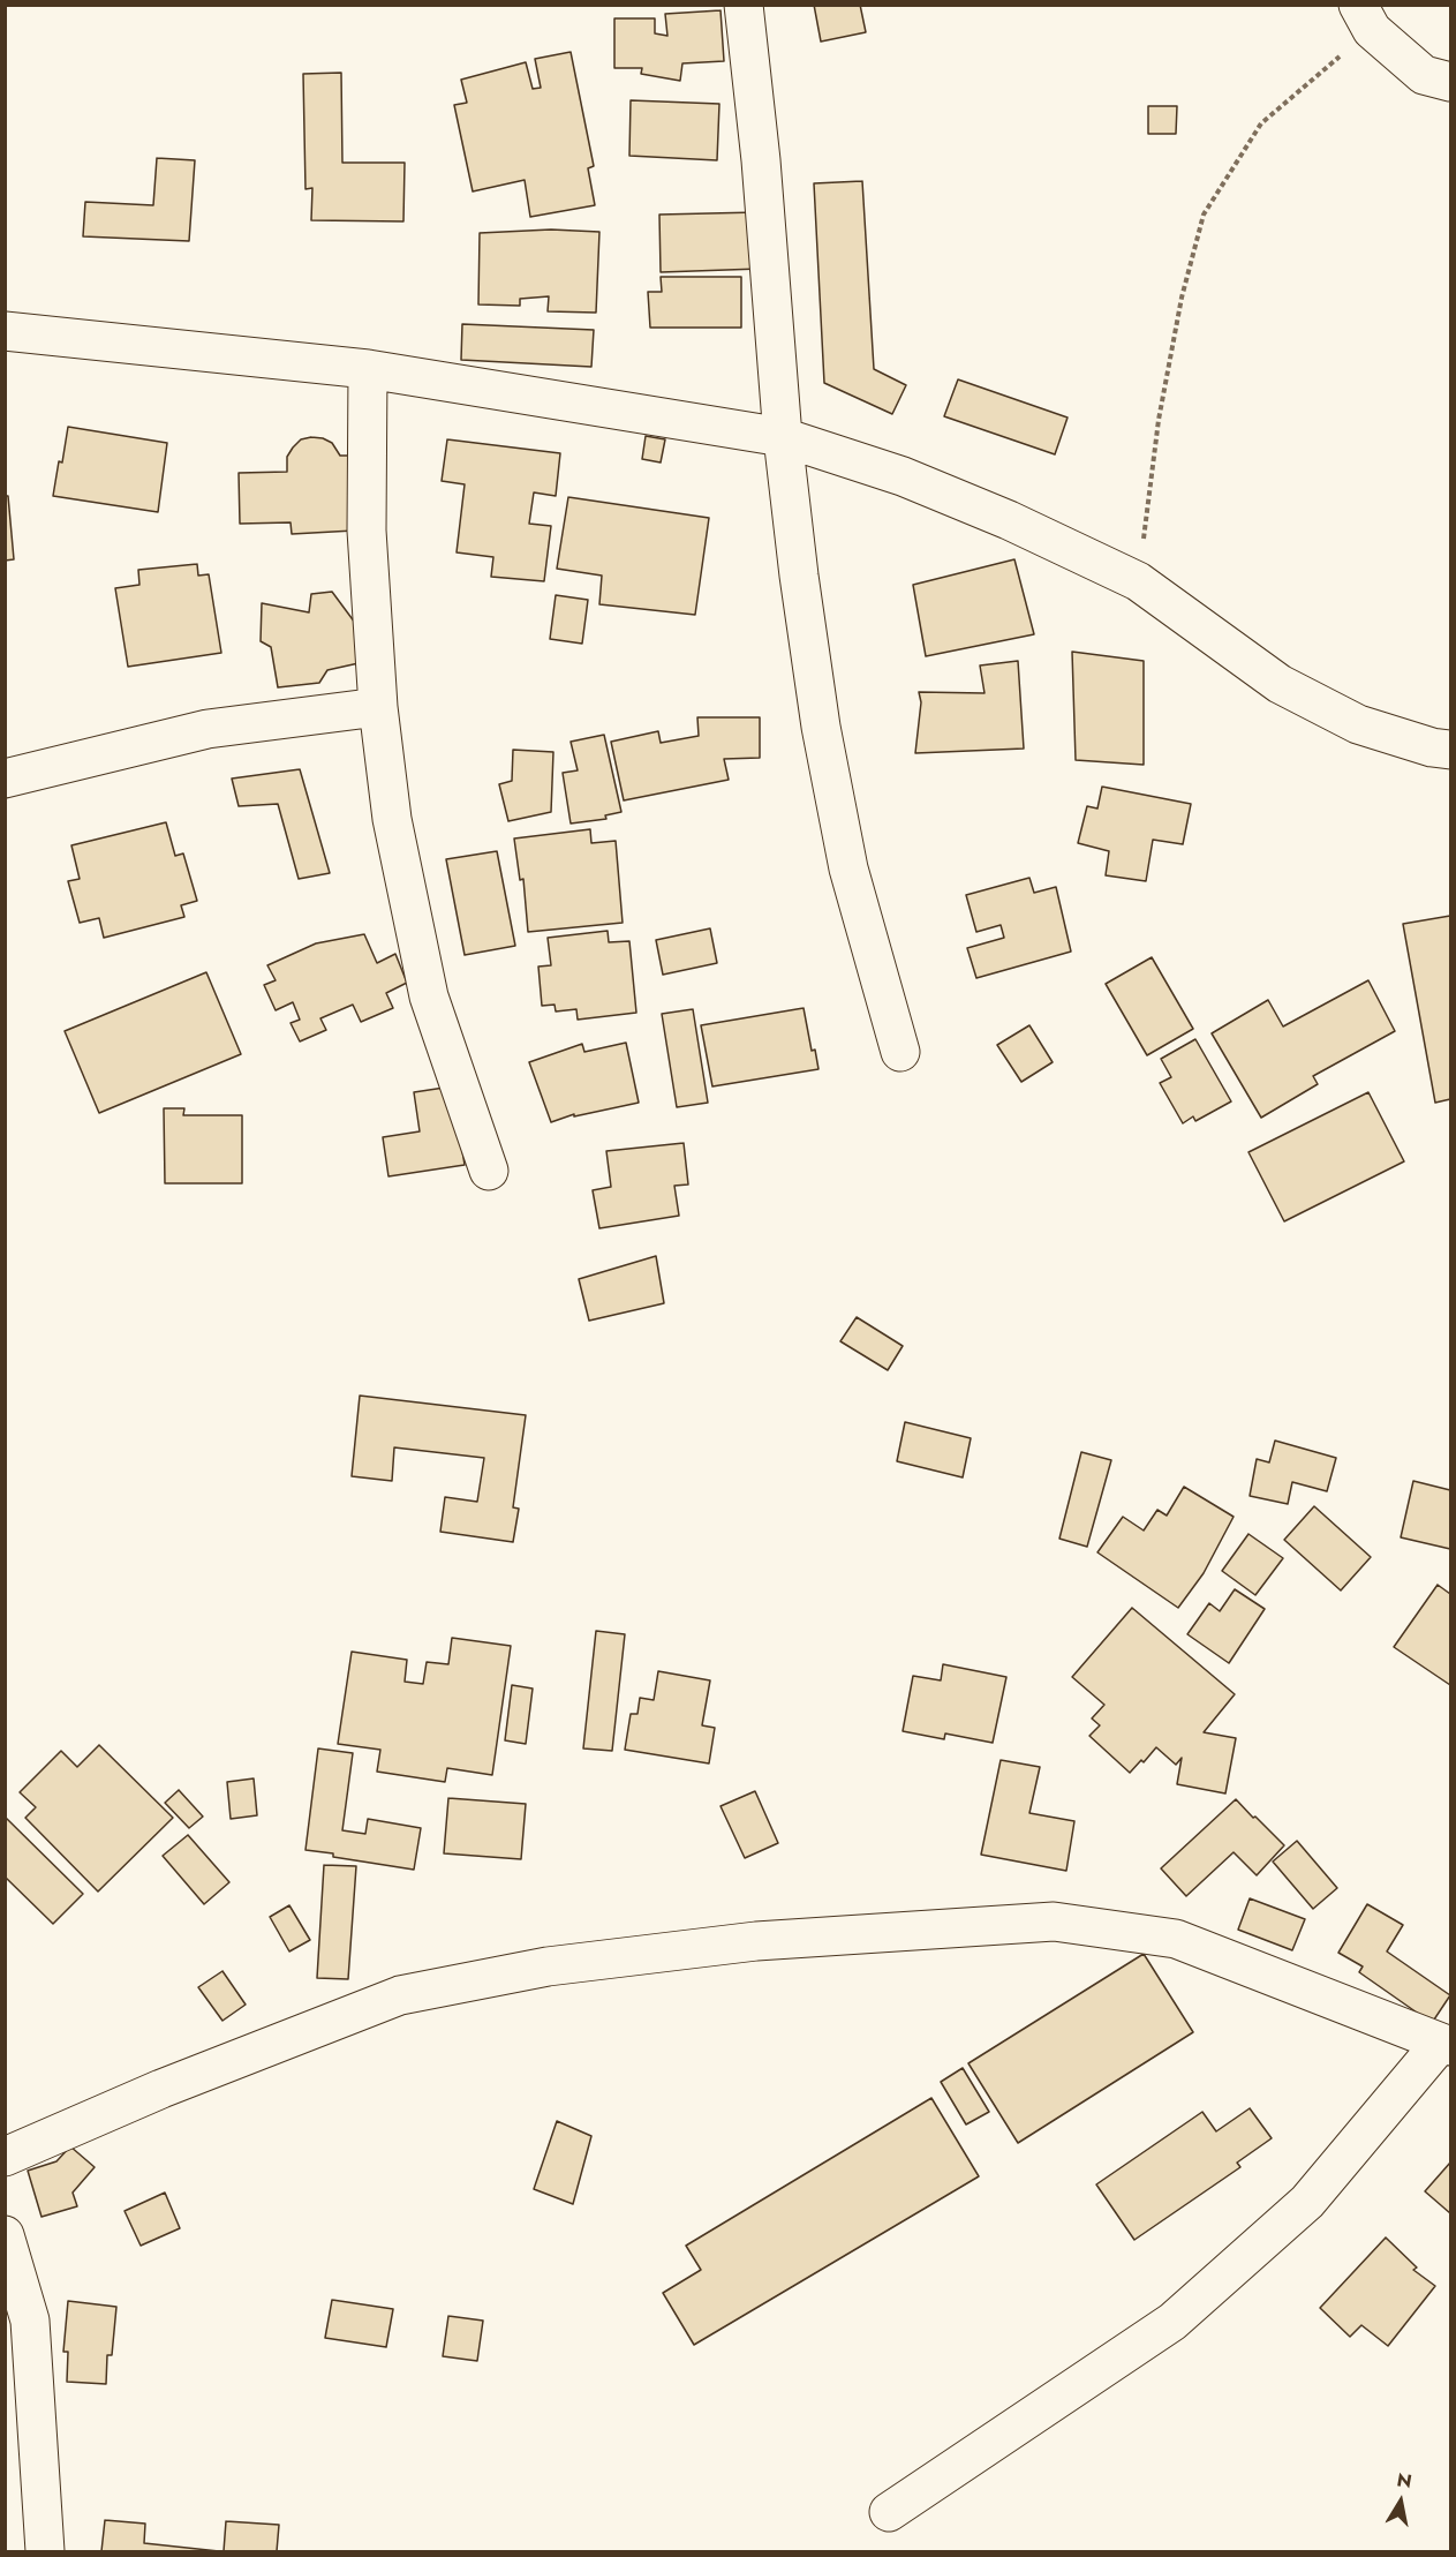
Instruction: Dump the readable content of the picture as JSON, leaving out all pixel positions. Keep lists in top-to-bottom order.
{
  "north": "top"
}
